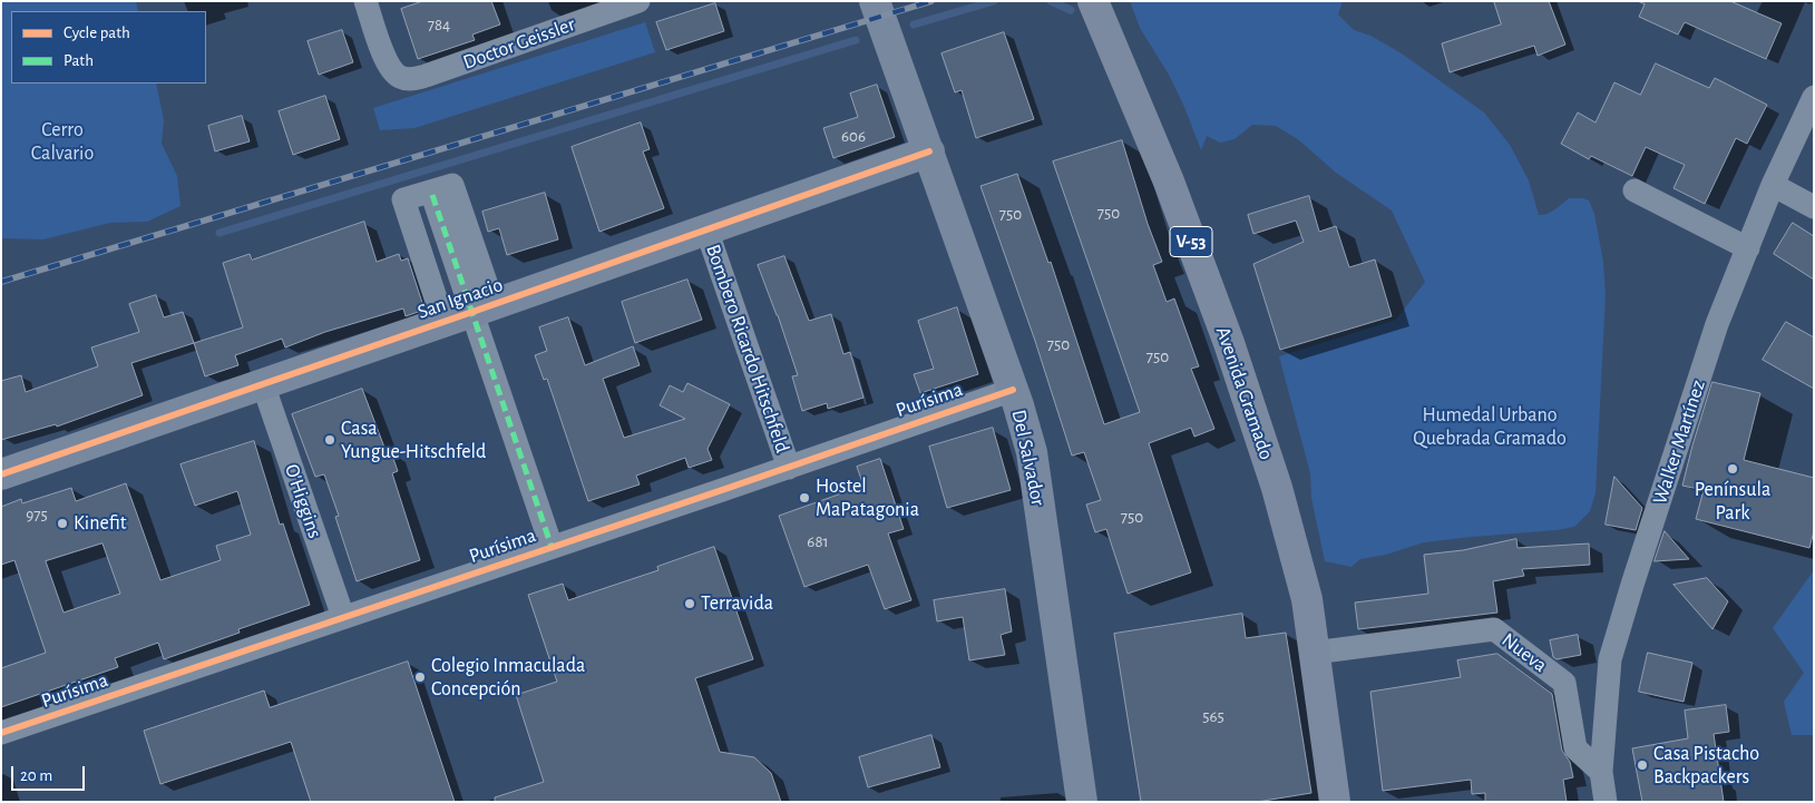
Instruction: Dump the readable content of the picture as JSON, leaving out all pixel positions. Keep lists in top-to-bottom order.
{
  "streets": {
    "main road": ["V-53", "Avenida Gramado"],
    "street": [
      "Doctor Geissler",
      "San Ignacio",
      "Bombero Ricardo Hitschfeld",
      "Purísima",
      "Walker Martínez",
      "Del Salvador",
      "O'Higgins",
      "Nueva"
    ]
  },
  "crossings": [
    ["San Ignacio", "Bombero Ricardo Hitschfeld"],
    ["San Ignacio", "Del Salvador"],
    ["San Ignacio", "O'Higgins"],
    ["Bombero Ricardo Hitschfeld", "Purísima"],
    ["Avenida Gramado", "Nueva"],
    ["Purísima", "Del Salvador"],
    ["Purísima", "O'Higgins"],
    ["Walker Martínez", "Nueva"]
  ],
  "parks": ["Cerro Calvario", "Humedal Urbano Quebrada Gramado"],
  "places": [
    "Casa Yungue-Hitschfeld",
    "Península Park",
    "Hostel MaPatagonia",
    "Kinefit",
    "Terravida",
    "Colegio Inmaculada Concepción",
    "Casa Pistacho Backpackers"
  ],
  "house_numbers": [
    "784",
    "606",
    "750",
    "750",
    "750",
    "750",
    "975",
    "750",
    "681",
    "565"
  ],
  "legend": ["Cycle path", "Path"],
  "scale_bar": "20 m"
}
